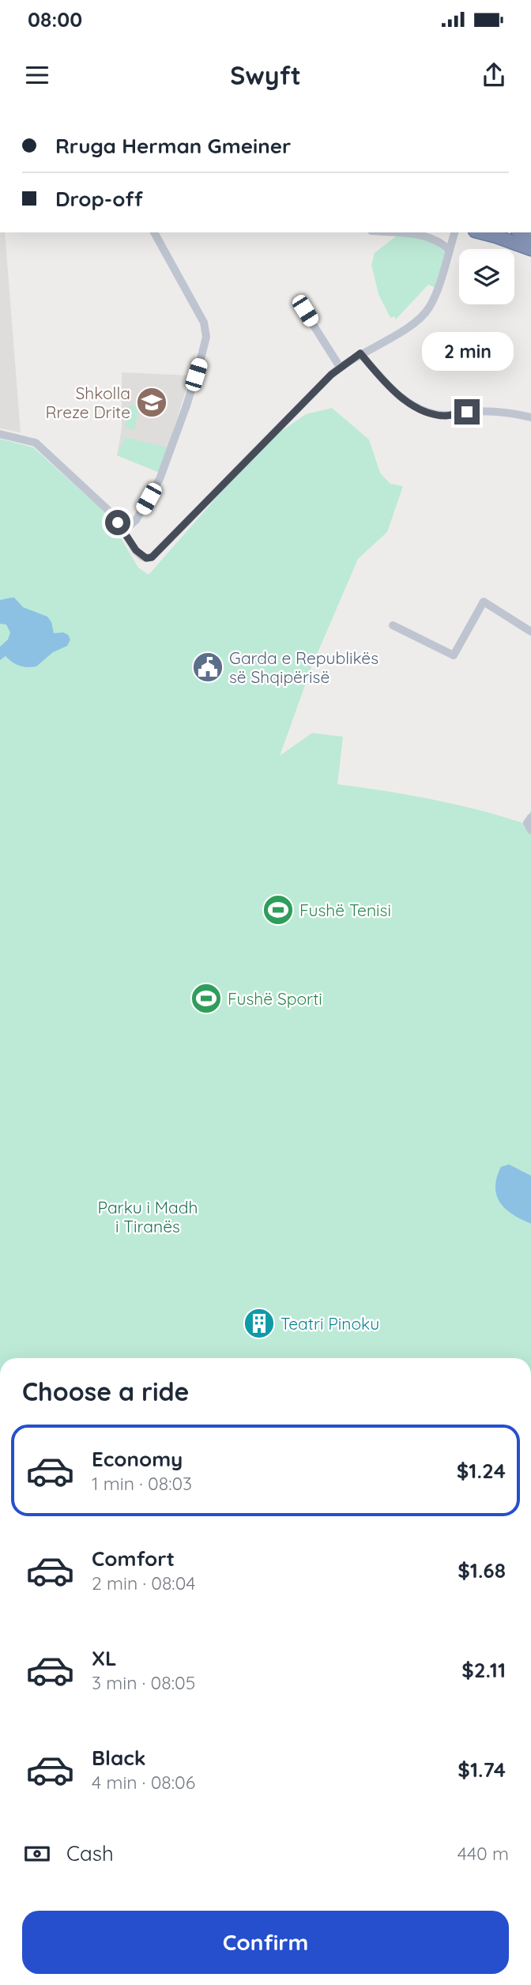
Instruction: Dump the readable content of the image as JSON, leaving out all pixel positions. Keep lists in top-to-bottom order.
{
  "parks": ["Parku i Madh i Tiranës"],
  "places": {
    "school or university": ["Shkolla Rreze Drite"],
    "public building": ["Garda e Republikës së Shqipërisë"],
    "sports": ["Fushë Tenisi", "Fushë Sporti"],
    "building": ["Teatri Pinoku"]
  },
  "page": {
    "status": "08:00",
    "header": "Swyft",
    "banner": ["Rruga Herman Gmeiner", "Drop-off"],
    "bubble": "2 min",
    "heading": "Choose a ride",
    "list": [
      {
        "name": "Economy",
        "note": "1 min · 08:03",
        "value": "$1.24"
      },
      {
        "name": "Comfort",
        "note": "2 min · 08:04",
        "value": "$1.68"
      },
      {
        "name": "XL",
        "note": "3 min · 08:05",
        "value": "$2.11"
      },
      {
        "name": "Black",
        "note": "4 min · 08:06",
        "value": "$1.74"
      }
    ],
    "pay": ["Cash", "440 m"],
    "buttons": "Confirm"
  }
}
